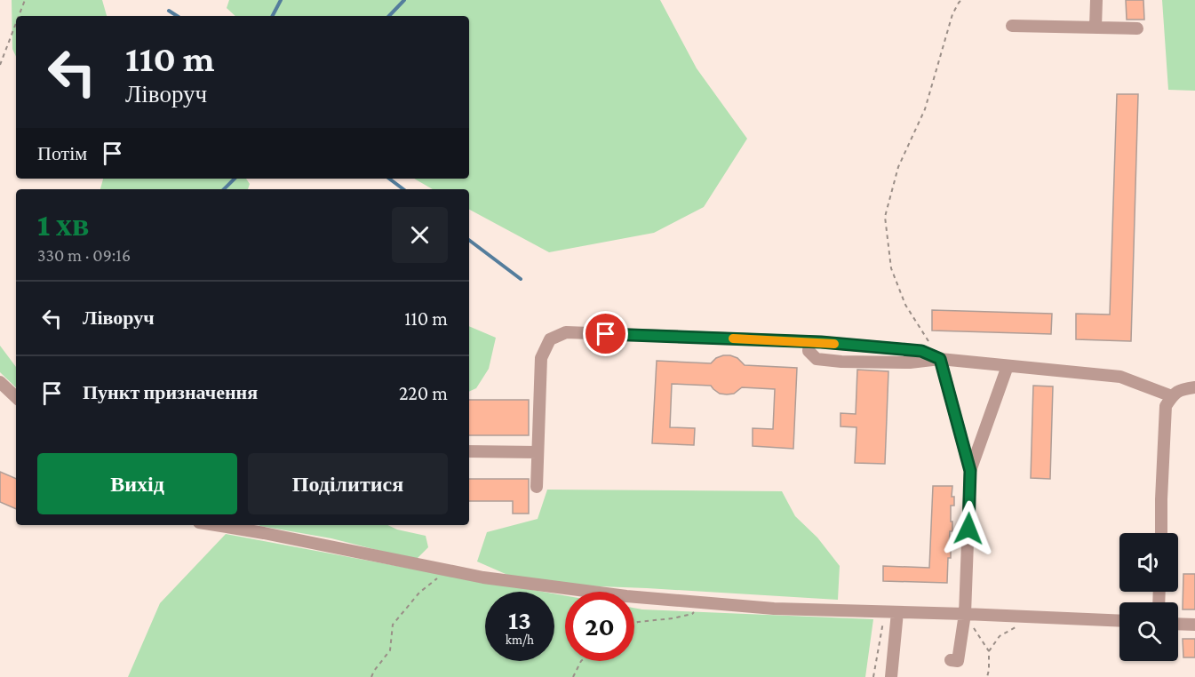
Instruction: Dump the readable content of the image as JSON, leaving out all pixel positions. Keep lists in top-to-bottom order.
{
  "page": {
    "turn": ["110 m", "Ліворуч"],
    "then": "Потім",
    "heading": ["1 хв", "330 m · 09:16"],
    "list": [
      {
        "name": "Ліворуч",
        "value": "110 m"
      },
      {
        "name": "Пункт призначення",
        "value": "220 m"
      }
    ],
    "buttons": ["Вихід", "Поділитися"],
    "speed": "13 km/h",
    "limit": "20"
  }
}
